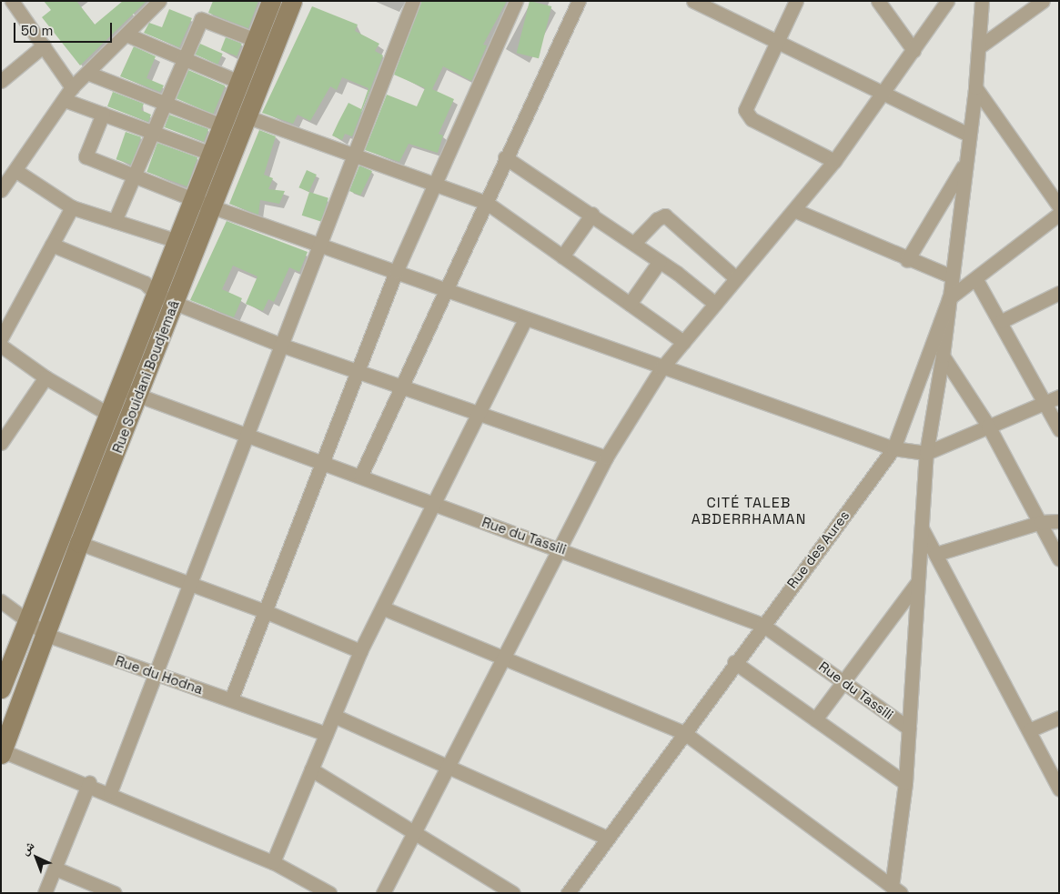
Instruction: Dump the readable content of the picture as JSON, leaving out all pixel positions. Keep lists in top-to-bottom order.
{
  "streets": {
    "main road": ["Rue Souidani Boudjemaâ"],
    "street": ["Rue du Tassili", "Rue des Aures", "Rue du Hodna"]
  },
  "crossings": [
    ["Rue Souidani Boudjemaâ", "Rue du Tassili"],
    ["Rue Souidani Boudjemaâ", "Rue du Hodna"],
    ["Rue du Tassili", "Rue des Aures"]
  ],
  "districts": ["CITÉ TALEB ABDERRHAMAN"],
  "scale_bar": "50 m",
  "north": "top left"
}
